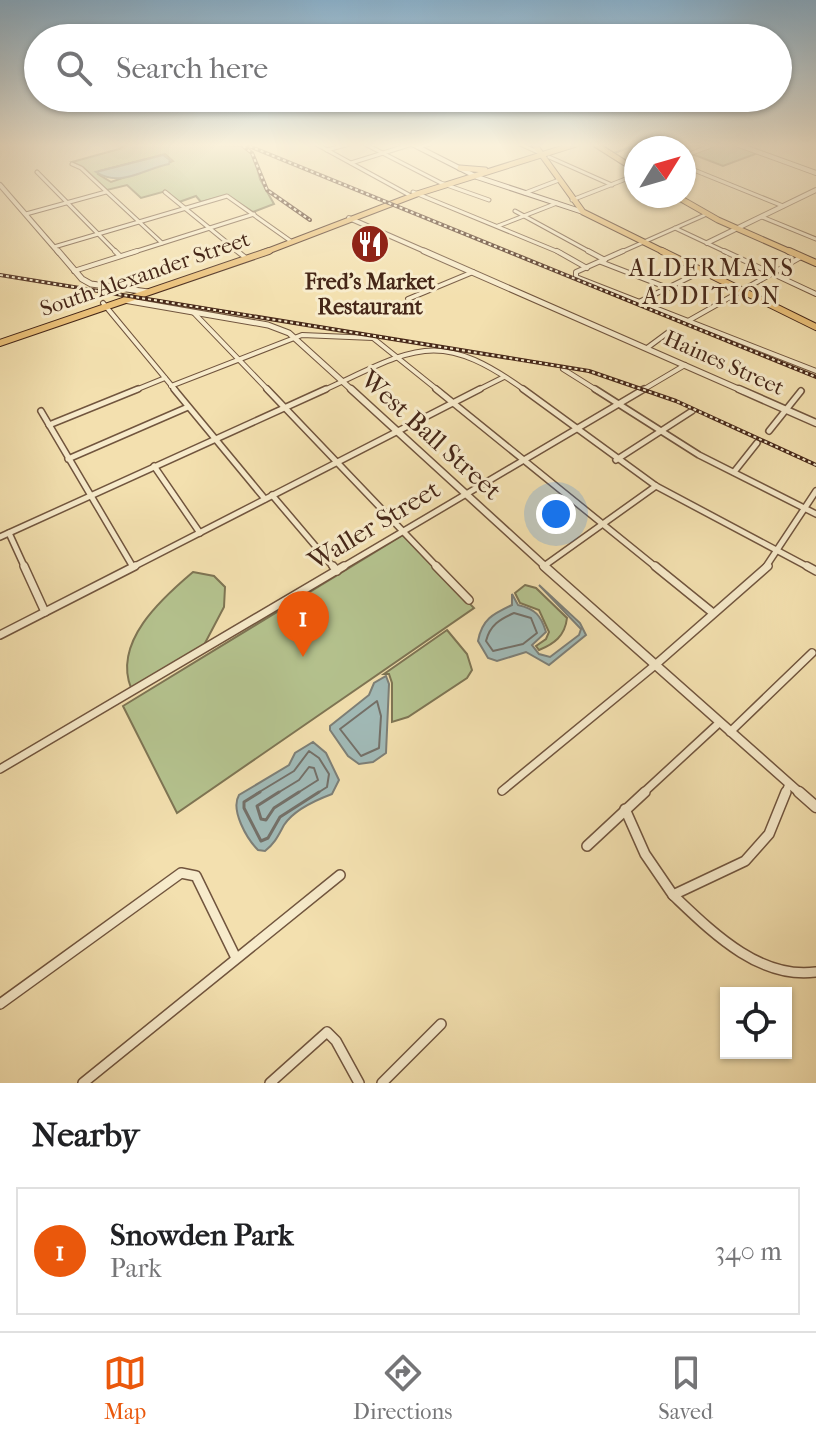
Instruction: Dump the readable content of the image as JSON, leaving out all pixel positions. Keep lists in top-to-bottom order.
{
  "streets": {
    "main road": ["South Alexander Street"],
    "street": ["Haines Street", "West Ball Street", "Waller Street"]
  },
  "crossings": [
    ["South Alexander Street", "Haines Street"],
    ["South Alexander Street", "West Ball Street"],
    ["Haines Street", "Waller Street"],
    ["West Ball Street", "Waller Street"]
  ],
  "districts": ["ALDERMANS ADDITION"],
  "places": {
    "restaurant": ["Fred's Market Restaurant"]
  },
  "north": "top right",
  "page": {
    "search": "Search here",
    "pins": "1",
    "heading": "Nearby",
    "list": [
      {
        "mark": "1",
        "name": "Snowden Park",
        "note": "Park",
        "value": "340 m"
      }
    ],
    "nav": ["Map", "Directions", "Saved"]
  }
}
